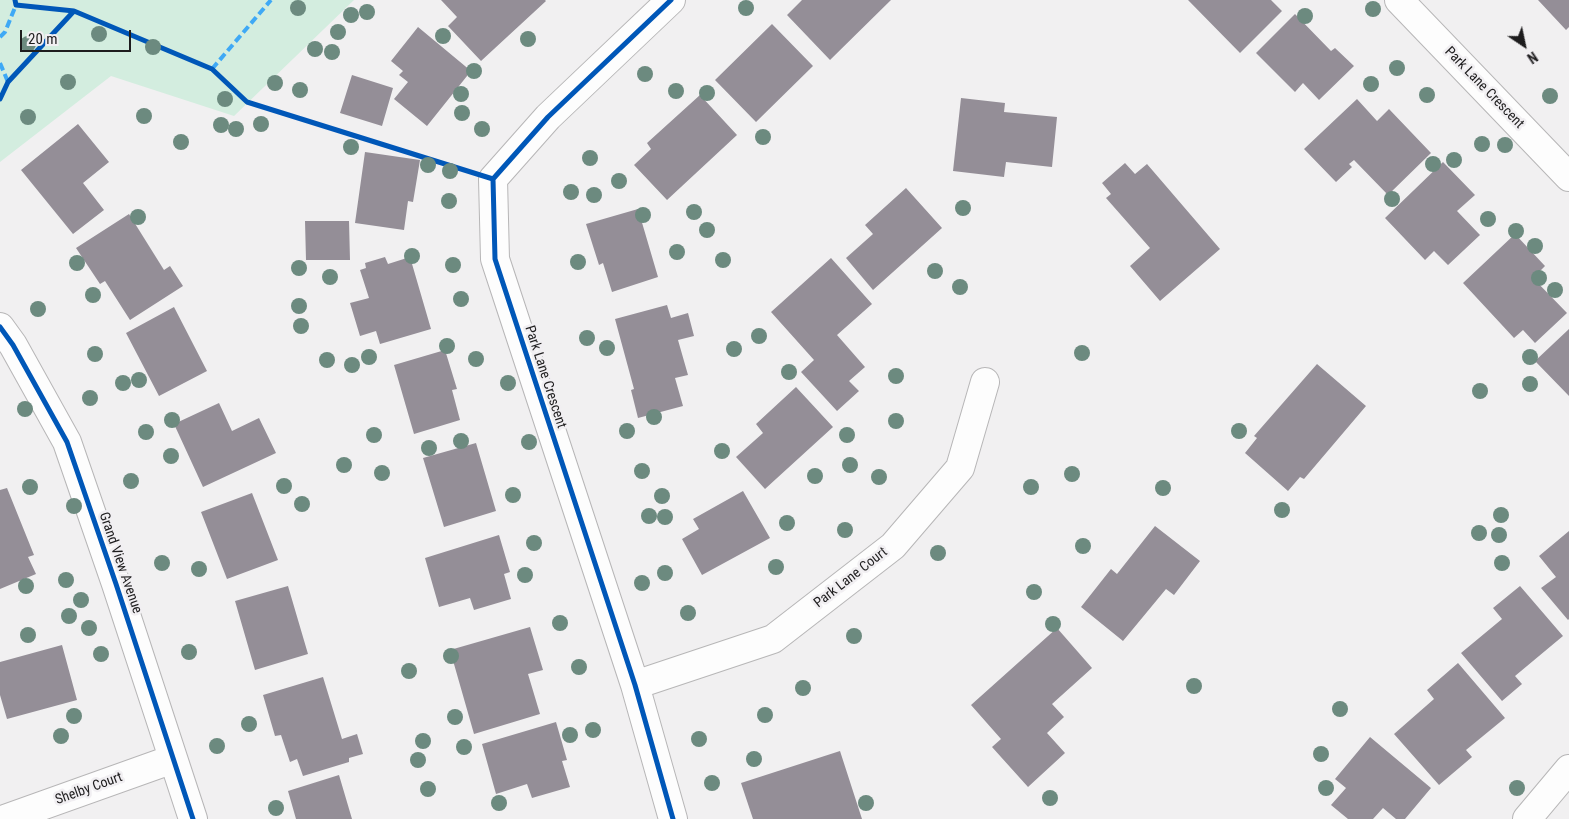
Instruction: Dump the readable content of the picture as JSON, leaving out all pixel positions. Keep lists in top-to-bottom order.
{
  "streets": {
    "street": [
      "Park Lane Crescent",
      "Grand View Avenue",
      "Park Lane Court",
      "Shelby Court"
    ]
  },
  "crossings": [
    ["Park Lane Crescent", "Park Lane Court"],
    ["Grand View Avenue", "Shelby Court"]
  ],
  "scale_bar": "20 m",
  "north": "bottom right"
}
